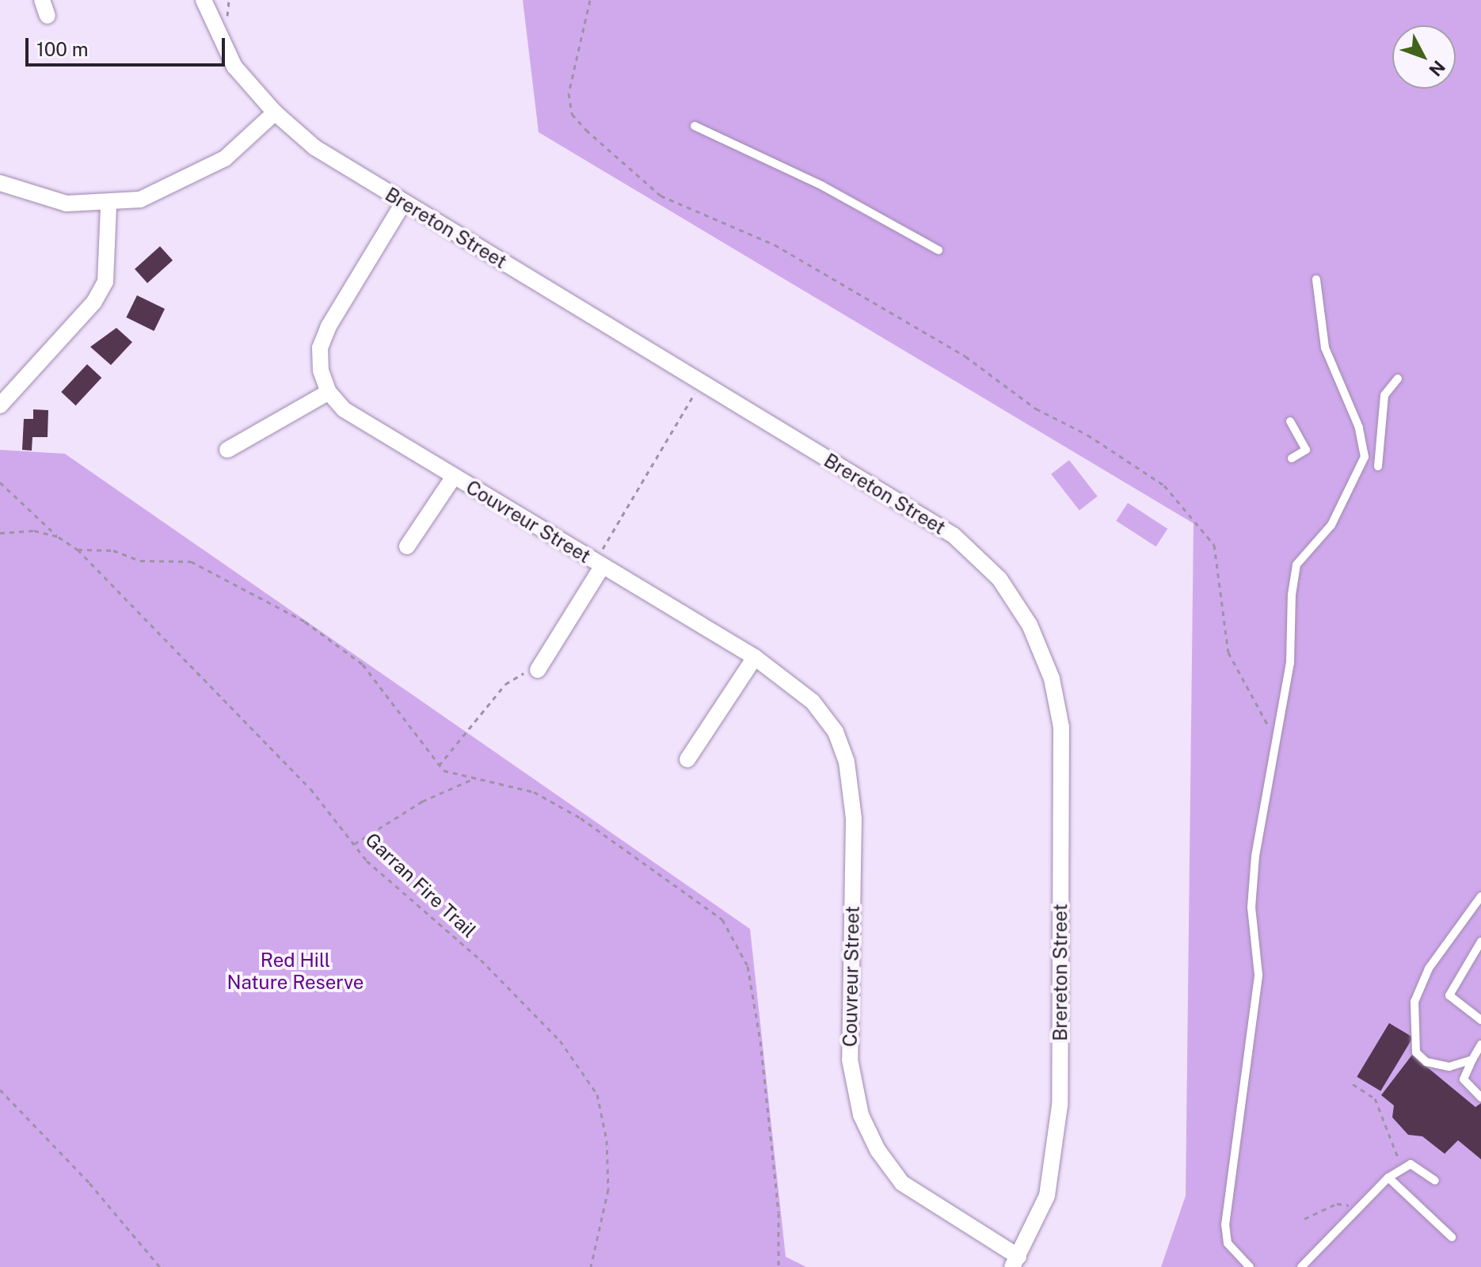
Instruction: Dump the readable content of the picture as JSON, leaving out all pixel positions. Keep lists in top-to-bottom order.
{
  "streets": {
    "street": ["Brereton Street", "Couvreur Street"],
    "path": ["Garran Fire Trail"]
  },
  "crossings": [
    ["Brereton Street", "Couvreur Street"]
  ],
  "parks": ["Red Hill Nature Reserve"],
  "scale_bar": "100 m",
  "north": "bottom right"
}
